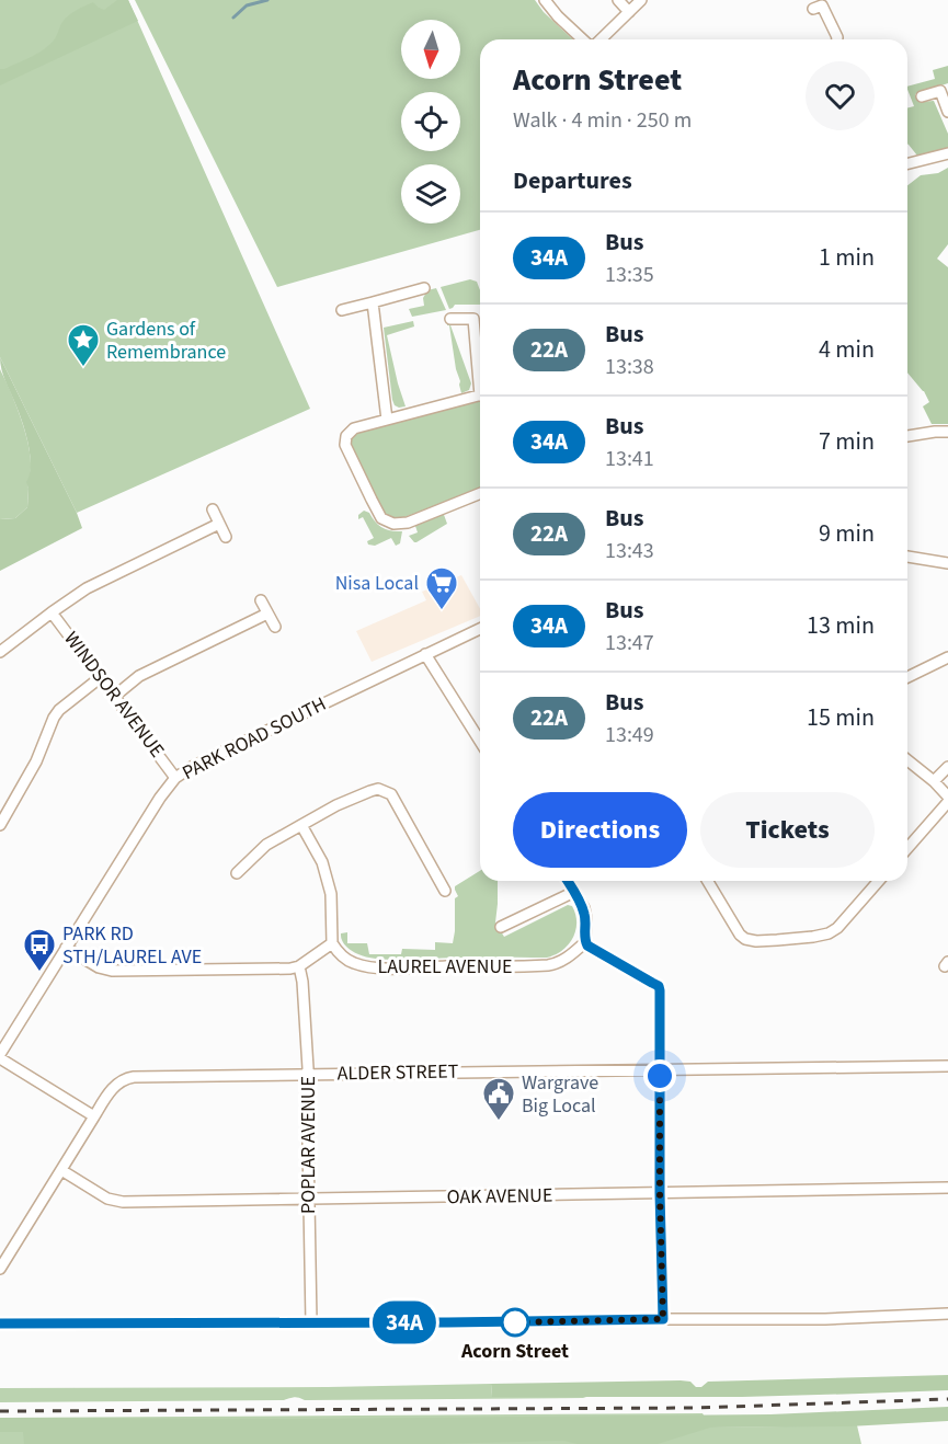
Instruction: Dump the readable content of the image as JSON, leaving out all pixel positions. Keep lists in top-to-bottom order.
{
  "streets": {
    "street": [
      "WINDSOR AVENUE",
      "PARK ROAD SOUTH",
      "LAUREL AVENUE",
      "ALDER STREET",
      "POPLAR AVENUE",
      "OAK AVENUE"
    ]
  },
  "crossings": [
    ["WINDSOR AVENUE", "PARK ROAD SOUTH"],
    ["ALDER STREET", "POPLAR AVENUE"],
    ["ALDER STREET", "OAK AVENUE"],
    ["POPLAR AVENUE", "OAK AVENUE"]
  ],
  "places": {
    "place": ["Gardens of Remembrance"],
    "supermarket": ["Nisa Local"],
    "bus stop": ["PARK RD STH/LAUREL AVE"],
    "public building": ["Wargrave Big Local"],
    "other": ["Acorn Street"]
  },
  "lines": ["bus line 34A"],
  "north": "bottom",
  "page": {
    "on_map": "34A",
    "heading": [
      ["Acorn Street", "Walk · 4 min · 250 m"],
      "Departures"
    ],
    "list": [
      {
        "mark": "34A",
        "name": "Bus",
        "note": "13:35",
        "value": "1 min"
      },
      {
        "mark": "22A",
        "name": "Bus",
        "note": "13:38",
        "value": "4 min"
      },
      {
        "mark": "34A",
        "name": "Bus",
        "note": "13:41",
        "value": "7 min"
      },
      {
        "mark": "22A",
        "name": "Bus",
        "note": "13:43",
        "value": "9 min"
      },
      {
        "mark": "34A",
        "name": "Bus",
        "note": "13:47",
        "value": "13 min"
      },
      {
        "mark": "22A",
        "name": "Bus",
        "note": "13:49",
        "value": "15 min"
      }
    ],
    "buttons": ["Directions", "Tickets"]
  }
}
